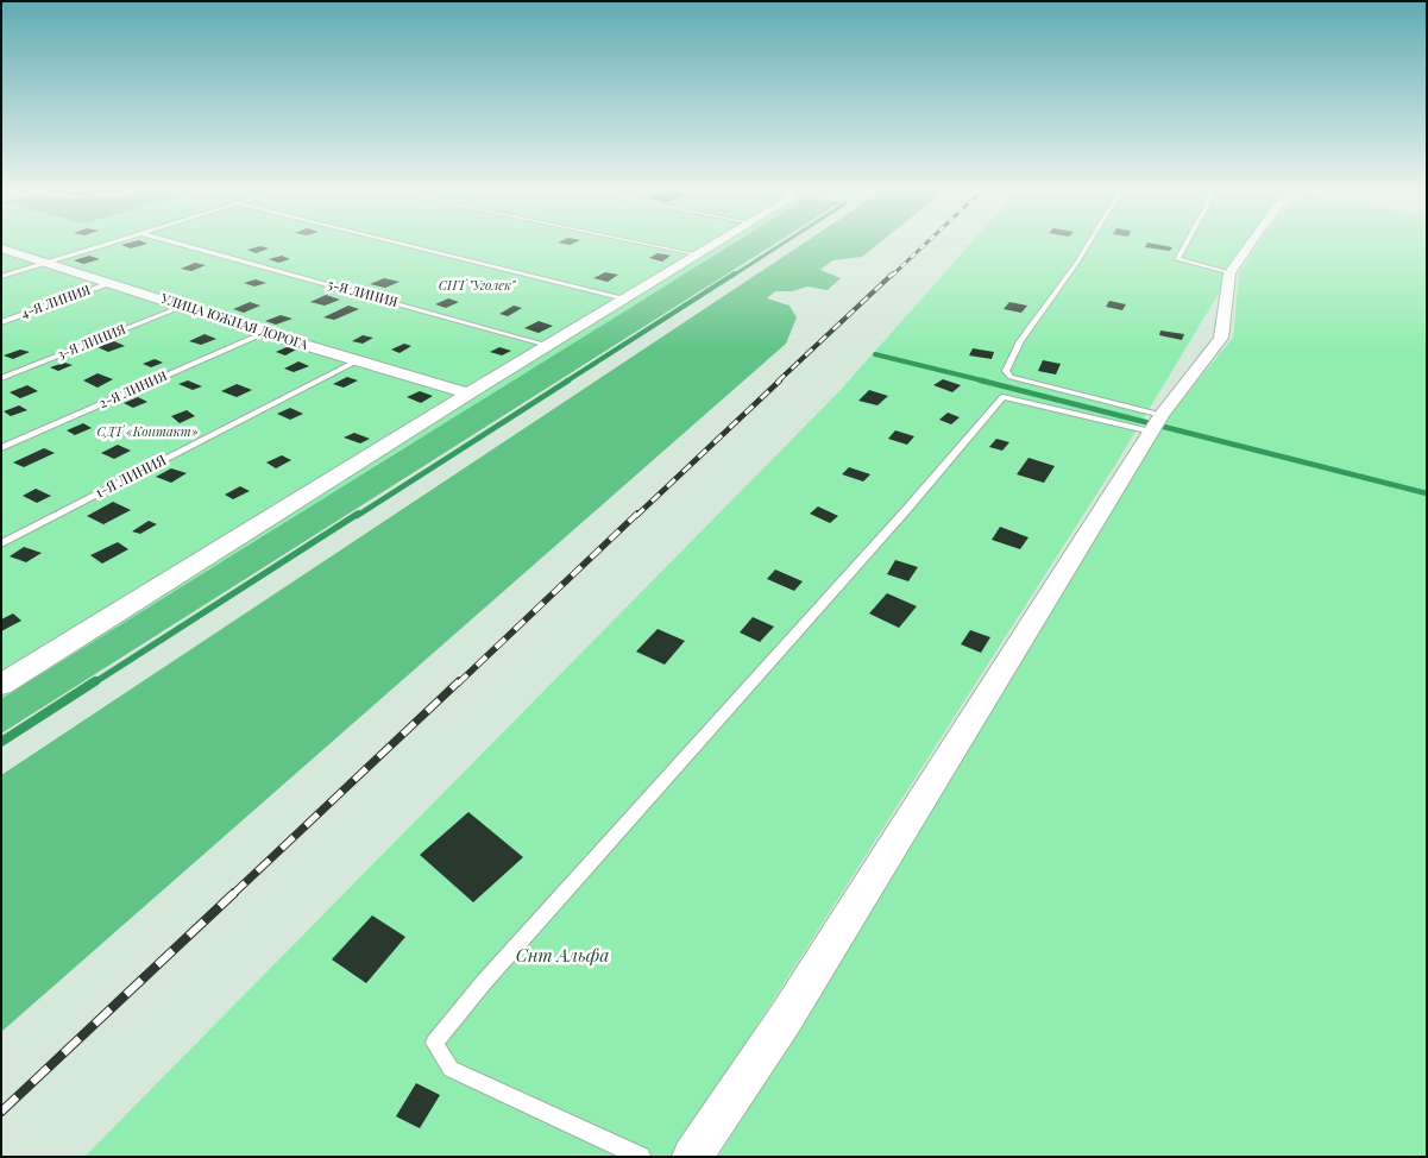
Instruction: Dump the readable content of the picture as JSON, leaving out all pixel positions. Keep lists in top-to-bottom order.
{
  "streets": {
    "street": ["УЛИЦА ЮЖНАЯ ДОРОГА"],
    "lane": [
      "5-Я ЛИНИЯ",
      "4-Я ЛИНИЯ",
      "3-Я ЛИНИЯ",
      "2-Я ЛИНИЯ",
      "1-Я ЛИНИЯ"
    ]
  },
  "crossings": [
    ["4-Я ЛИНИЯ", "УЛИЦА ЮЖНАЯ ДОРОГА"],
    ["УЛИЦА ЮЖНАЯ ДОРОГА", "3-Я ЛИНИЯ"],
    ["УЛИЦА ЮЖНАЯ ДОРОГА", "2-Я ЛИНИЯ"],
    ["УЛИЦА ЮЖНАЯ ДОРОГА", "1-Я ЛИНИЯ"]
  ],
  "parks": ["СНТ \"Уголек\"", "СДТ «Контакт»", "Снт Альфа"]
}
